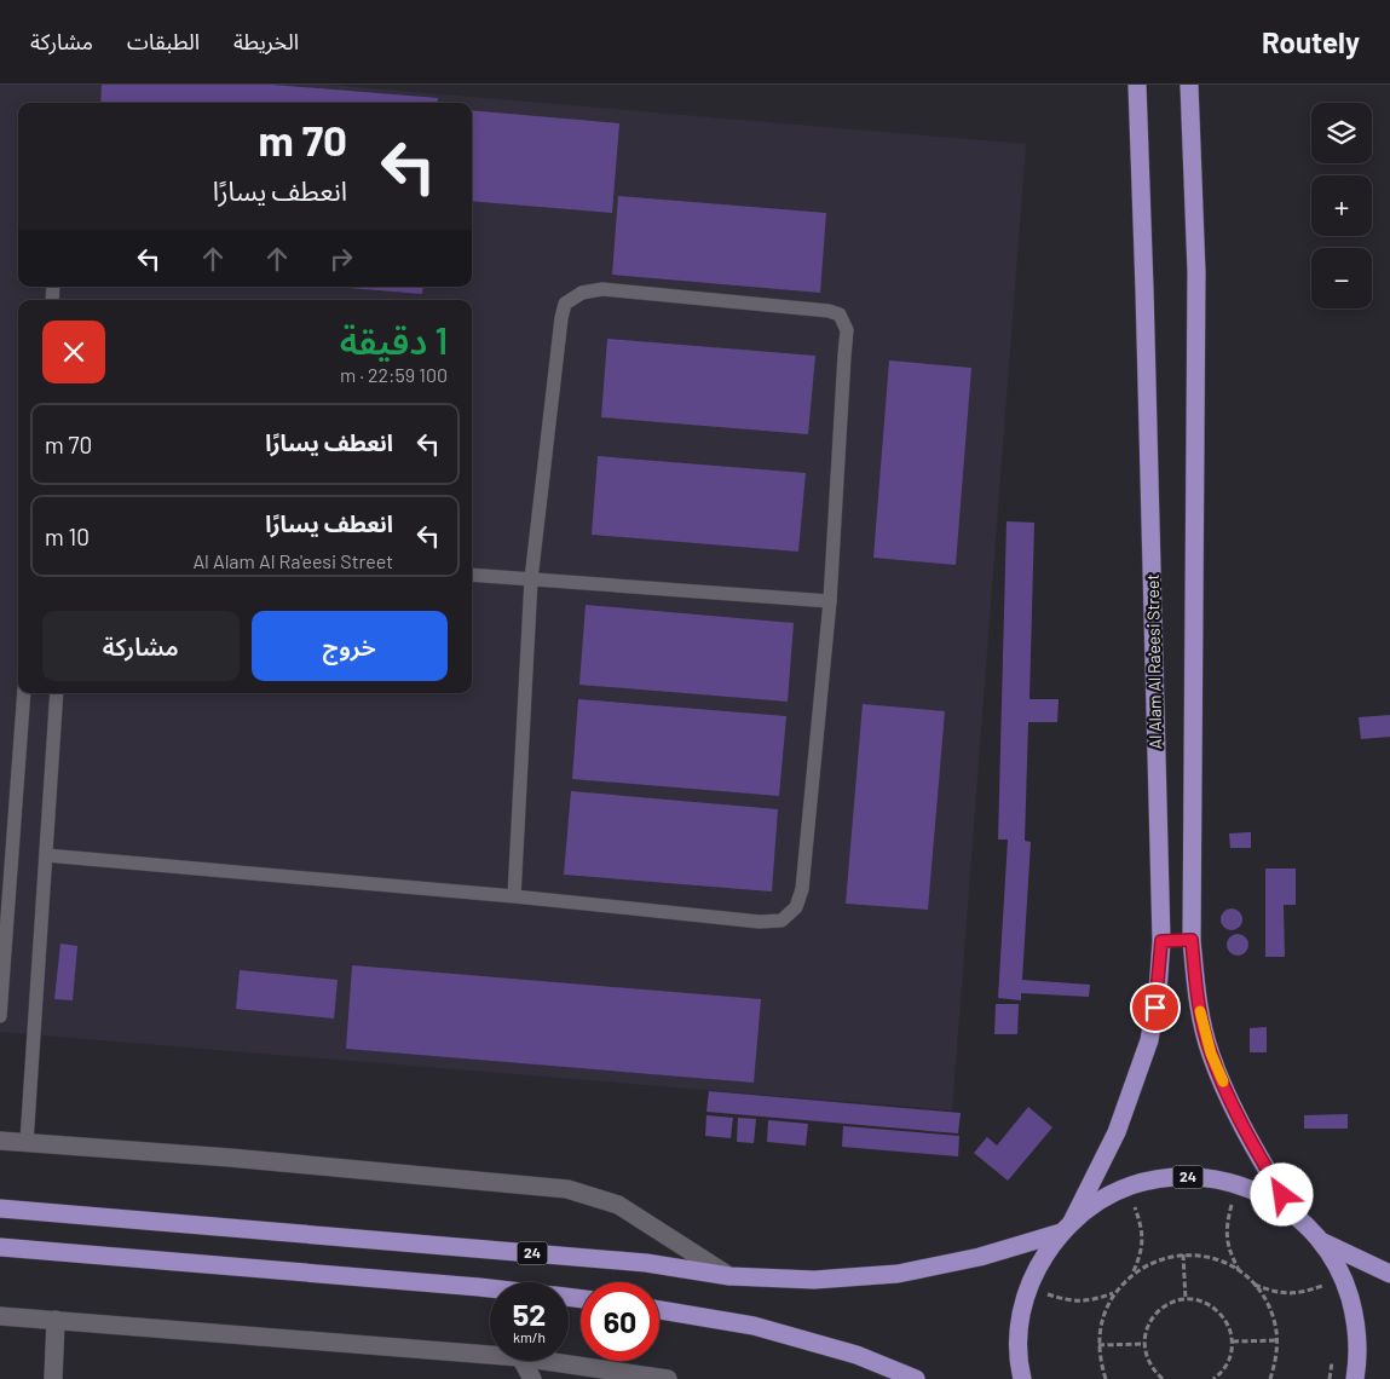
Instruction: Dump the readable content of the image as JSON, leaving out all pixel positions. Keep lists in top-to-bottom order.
{
  "streets": {
    "main road": ["Al Alam Al Ra'eesi Street", "24"]
  },
  "crossings": [
    ["Al Alam Al Ra'eesi Street", "24"]
  ],
  "page": {
    "header": "Routely",
    "nav": ["الخريطة", "الطبقات", "مشاركة"],
    "map_buttons": ["+", "−"],
    "turn": ["70 m", "انعطف يسارًا"],
    "heading": ["1 دقيقة", "100 m · 22:59"],
    "list": [
      {
        "name": "انعطف يسارًا",
        "value": "70 m"
      },
      {
        "name": "انعطف يسارًا",
        "note": "Al Alam Al Ra'eesi Street",
        "value": "10 m"
      }
    ],
    "buttons": ["خروج", "مشاركة"],
    "speed": "52 km/h",
    "limit": "60"
  }
}
